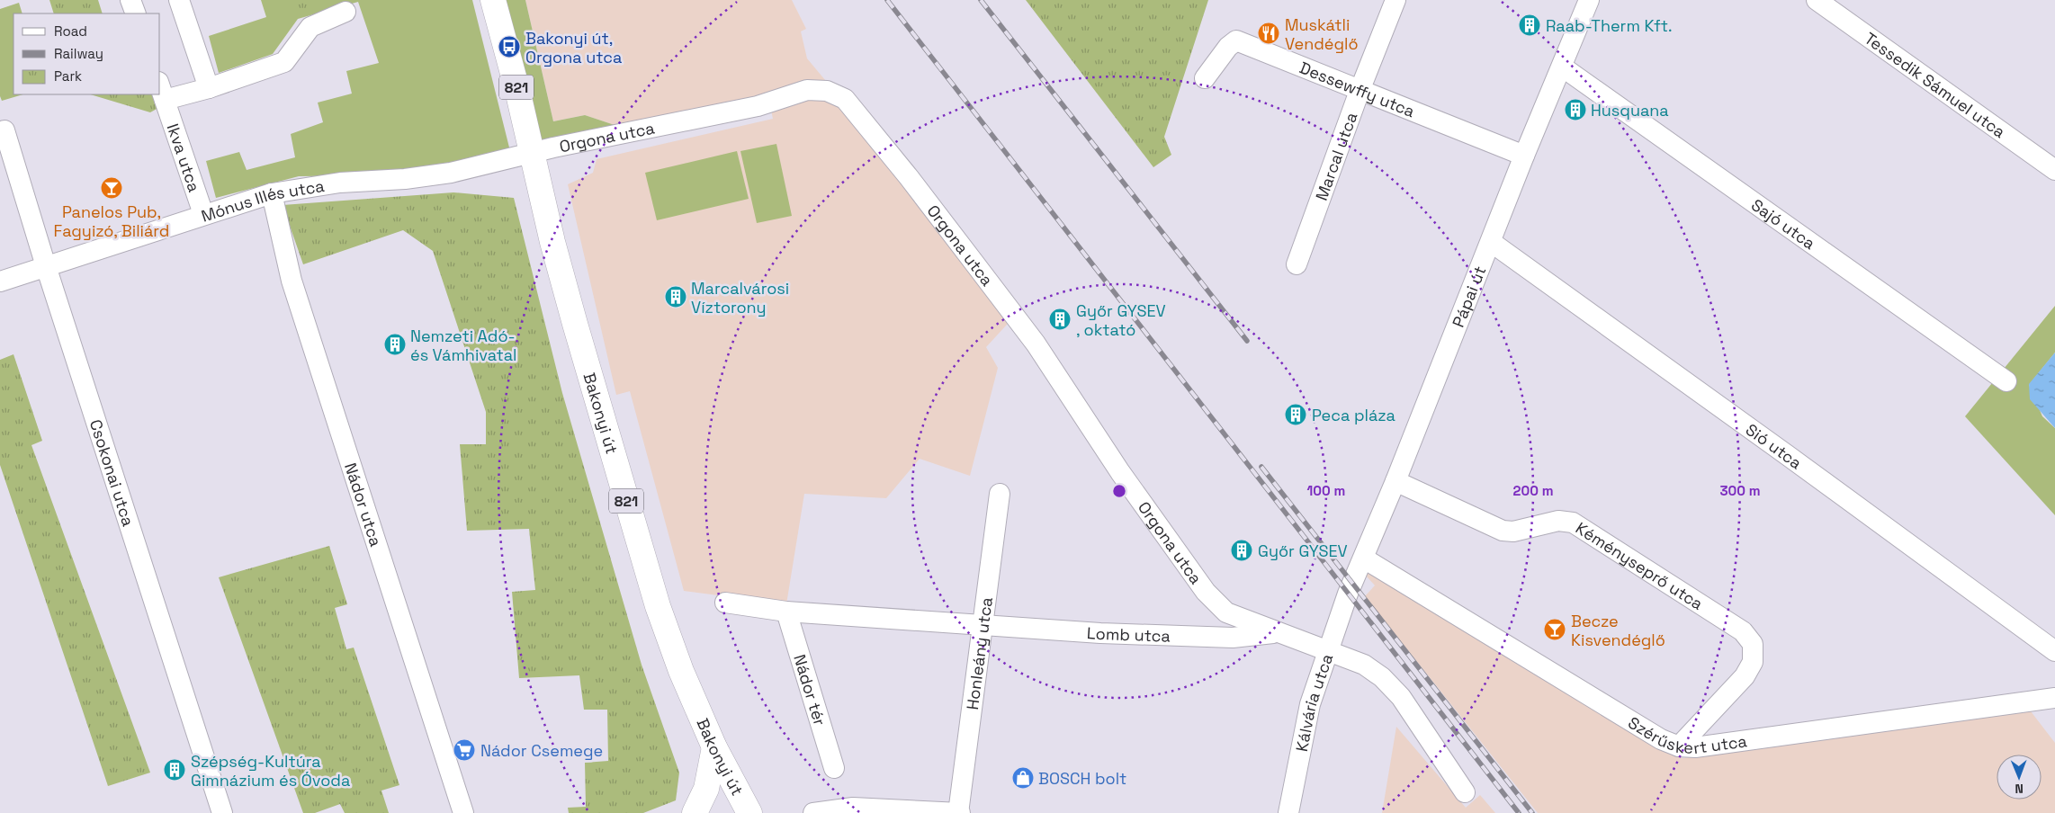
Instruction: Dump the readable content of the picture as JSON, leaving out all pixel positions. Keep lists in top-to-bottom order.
{
  "streets": {
    "main road": ["821", "Bakonyi út"],
    "street": [
      "Tessedik Sámuel utca",
      "Dessewffy utca",
      "Orgona utca",
      "Marcal utca",
      "Ikva utca",
      "Mónus Illés utca",
      "Sajó utca",
      "Pápai út",
      "Sió utca",
      "Csokonai utca",
      "Nádor utca",
      "Kéményseprő utca",
      "Lomb utca",
      "Honleány utca",
      "Nádor tér",
      "Kálvária utca",
      "Szérűskert utca"
    ]
  },
  "crossings": [
    ["Dessewffy utca", "Marcal utca"],
    ["Dessewffy utca", "Pápai út"],
    ["Orgona utca", "Mónus Illés utca"],
    ["Orgona utca", "Bakonyi út"],
    ["Orgona utca", "Lomb utca"],
    ["Ikva utca", "Mónus Illés utca"],
    ["Mónus Illés utca", "Bakonyi út"],
    ["Mónus Illés utca", "Csokonai utca"],
    ["Mónus Illés utca", "Nádor utca"],
    ["Sajó utca", "Pápai út"],
    ["Pápai út", "Sió utca"],
    ["Pápai út", "Kéményseprő utca"],
    ["Pápai út", "Kálvária utca"],
    ["Pápai út", "Szérűskert utca"],
    ["Kéményseprő utca", "Szérűskert utca"],
    ["Lomb utca", "Honleány utca"],
    ["Lomb utca", "Nádor tér"],
    ["Lomb utca", "Kálvária utca"]
  ],
  "places": {
    "building": [
      "Raab-Therm Kft.",
      "Husquana",
      "Marcalvárosi Víztorony",
      "Győr GYSEV , oktató",
      "Nemzeti Adó- és Vámhivatal",
      "Peca pláza",
      "Győr GYSEV",
      "Szépség-Kultúra Gimnázium és Óvoda"
    ],
    "restaurant": ["Muskátli Vendéglő"],
    "bus stop": ["Bakonyi út, Orgona utca"],
    "bar": ["Panelos Pub, Fagyizó, Biliárd", "Becze Kisvendéglő"],
    "supermarket": ["Nádor Csemege"],
    "shop": ["BOSCH bolt"]
  },
  "legend": ["Road", "Railway", "Park"],
  "north": "bottom",
  "rings": ["100 m", "200 m", "300 m"]
}
